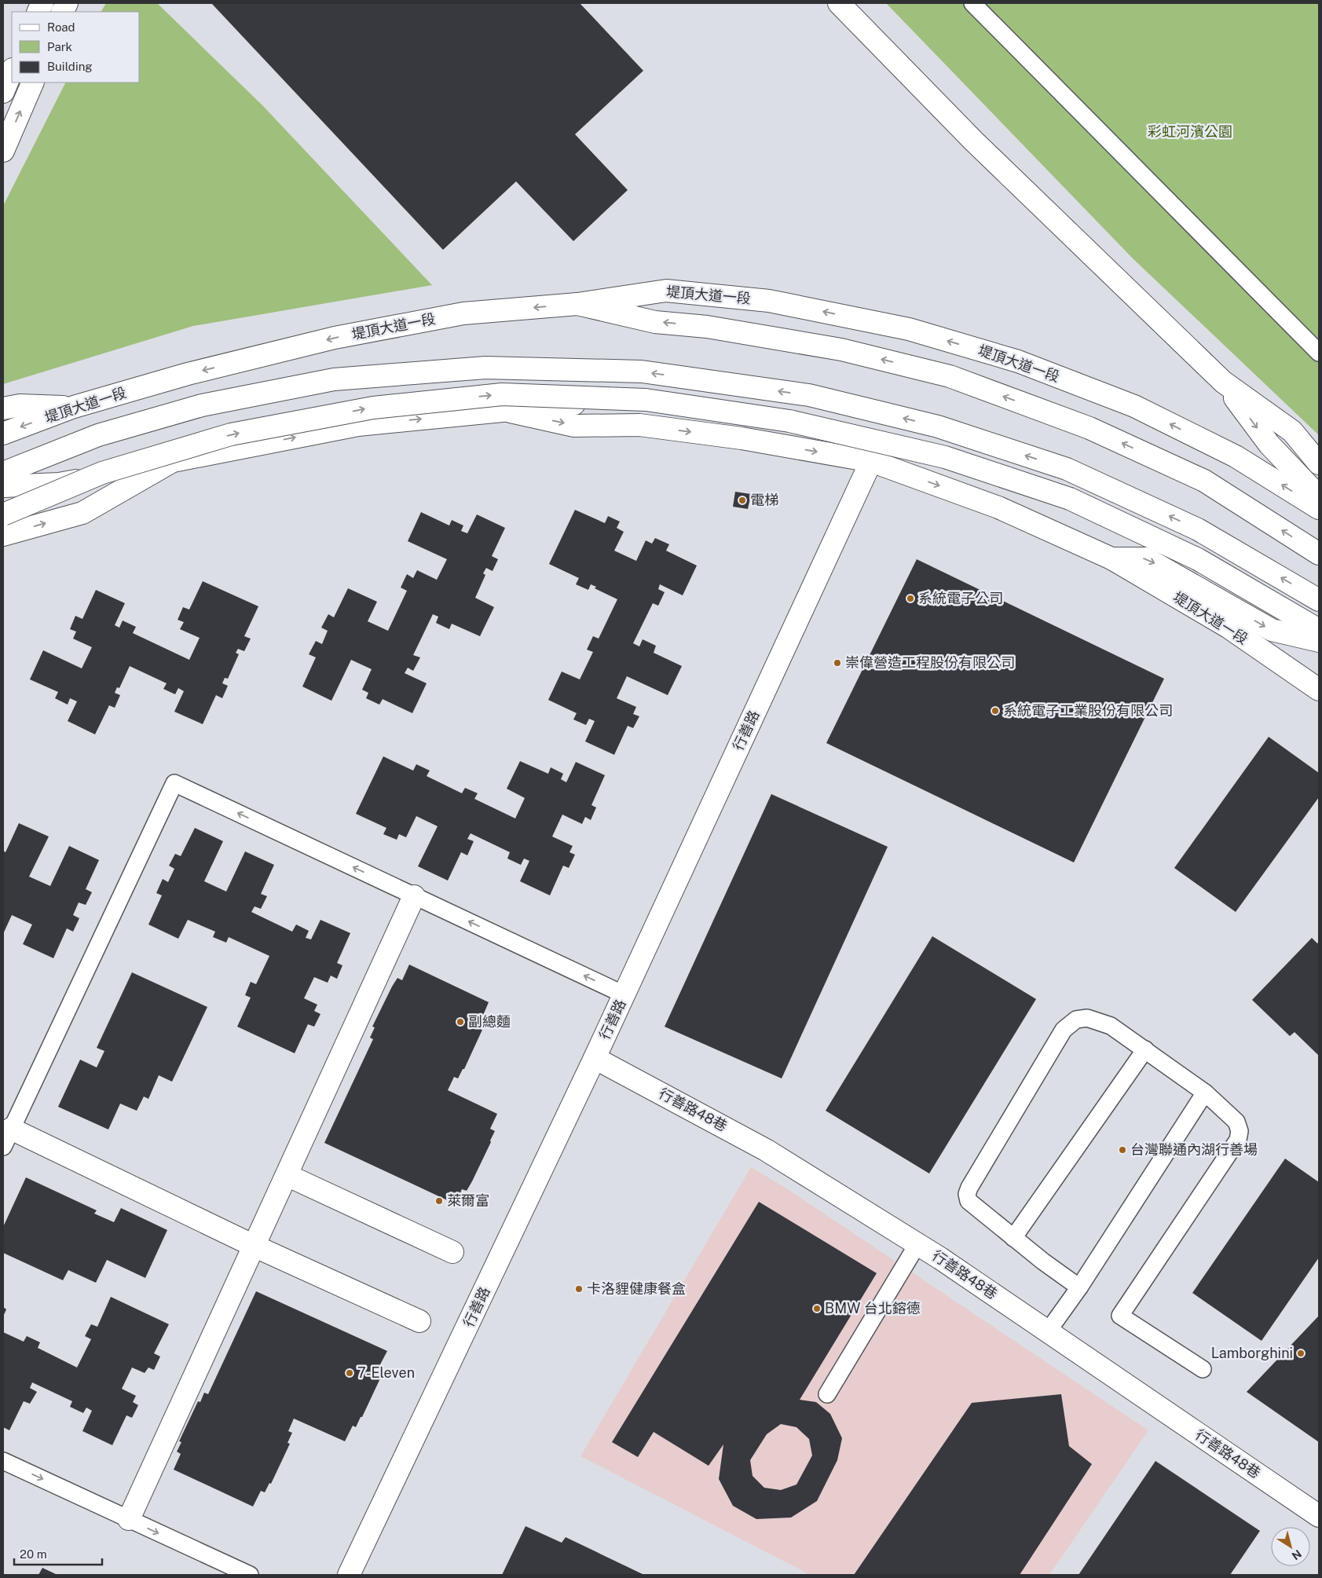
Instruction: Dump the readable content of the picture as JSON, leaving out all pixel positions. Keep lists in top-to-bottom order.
{
  "streets": {
    "main road": ["堤頂大道一段", "行善路", "行善路48巷"]
  },
  "crossings": [
    ["堤頂大道一段", "行善路"],
    ["行善路", "行善路48巷"]
  ],
  "parks": ["彩虹河濱公園"],
  "places": [
    "電梯",
    "系統電子公司",
    "崇偉營造工程股份有限公司",
    "系統電子工業股份有限公司",
    "副總麵",
    "台灣聯通內湖行善場",
    "萊爾富",
    "卡洛貍健康餐盒",
    "BMW 台北鎔德",
    "Lamborghini",
    "7-Eleven"
  ],
  "legend": ["Road", "Park", "Building"],
  "scale_bar": "20 m",
  "north": "bottom right"
}
